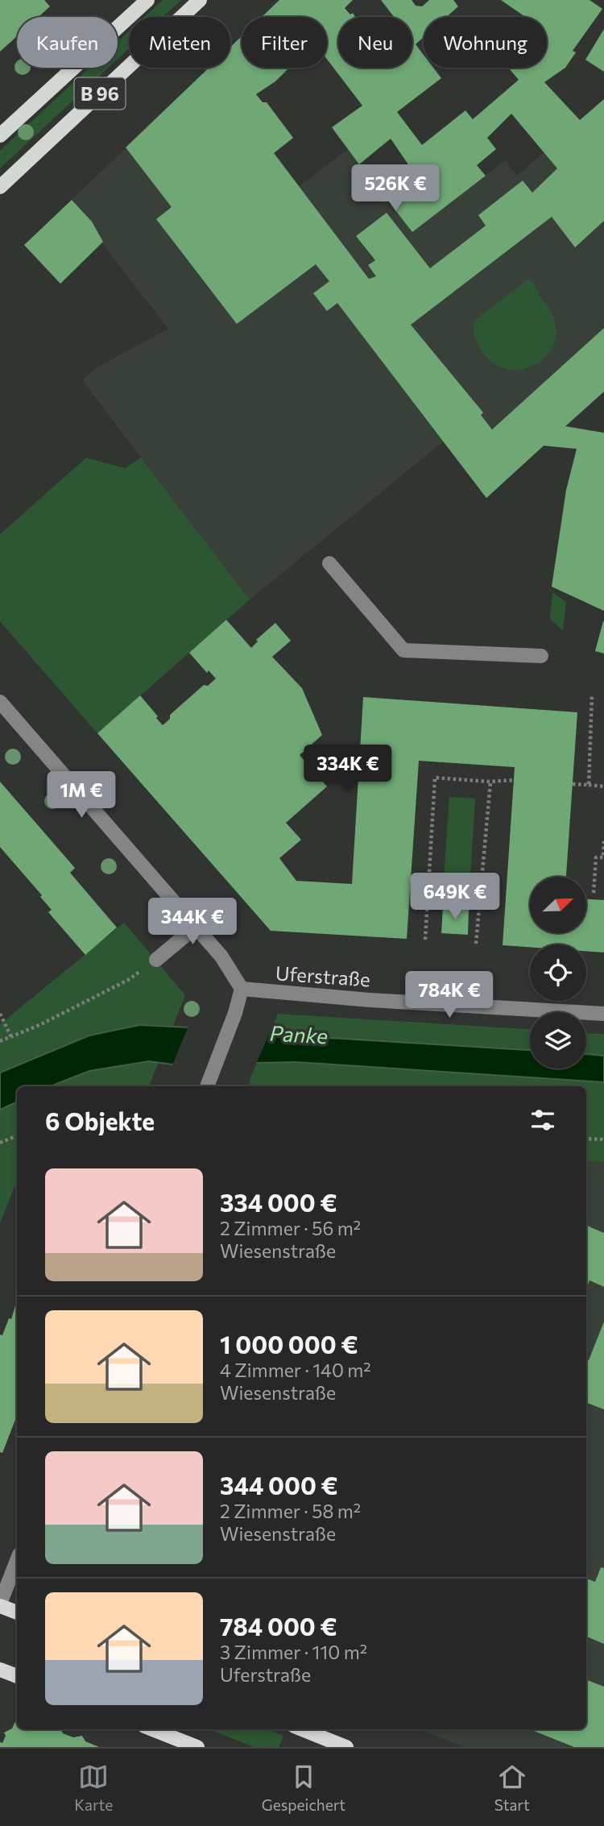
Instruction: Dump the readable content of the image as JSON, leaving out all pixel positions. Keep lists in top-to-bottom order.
{
  "streets": {
    "main road": ["B 96"],
    "street": ["Uferstraße"]
  },
  "water": ["Panke"],
  "north": "top right",
  "page": {
    "chip": [
      "Kaufen",
      "Mieten",
      "Filter",
      "Neu",
      "Wohnung"
    ],
    "price": [
      "526K €",
      "334K €",
      "1M €",
      "649K €",
      "344K €",
      "784K €"
    ],
    "heading": "6 Objekte",
    "list": [
      {
        "name": "334 000 €",
        "note": "2 Zimmer · 56 m² · Wiesenstraße"
      },
      {
        "name": "1 000 000 €",
        "note": "4 Zimmer · 140 m² · Wiesenstraße"
      },
      {
        "name": "344 000 €",
        "note": "2 Zimmer · 58 m² · Wiesenstraße"
      },
      {
        "name": "784 000 €",
        "note": "3 Zimmer · 110 m² · Uferstraße"
      }
    ],
    "tabs": ["Karte", "Gespeichert", "Start"]
  }
}
